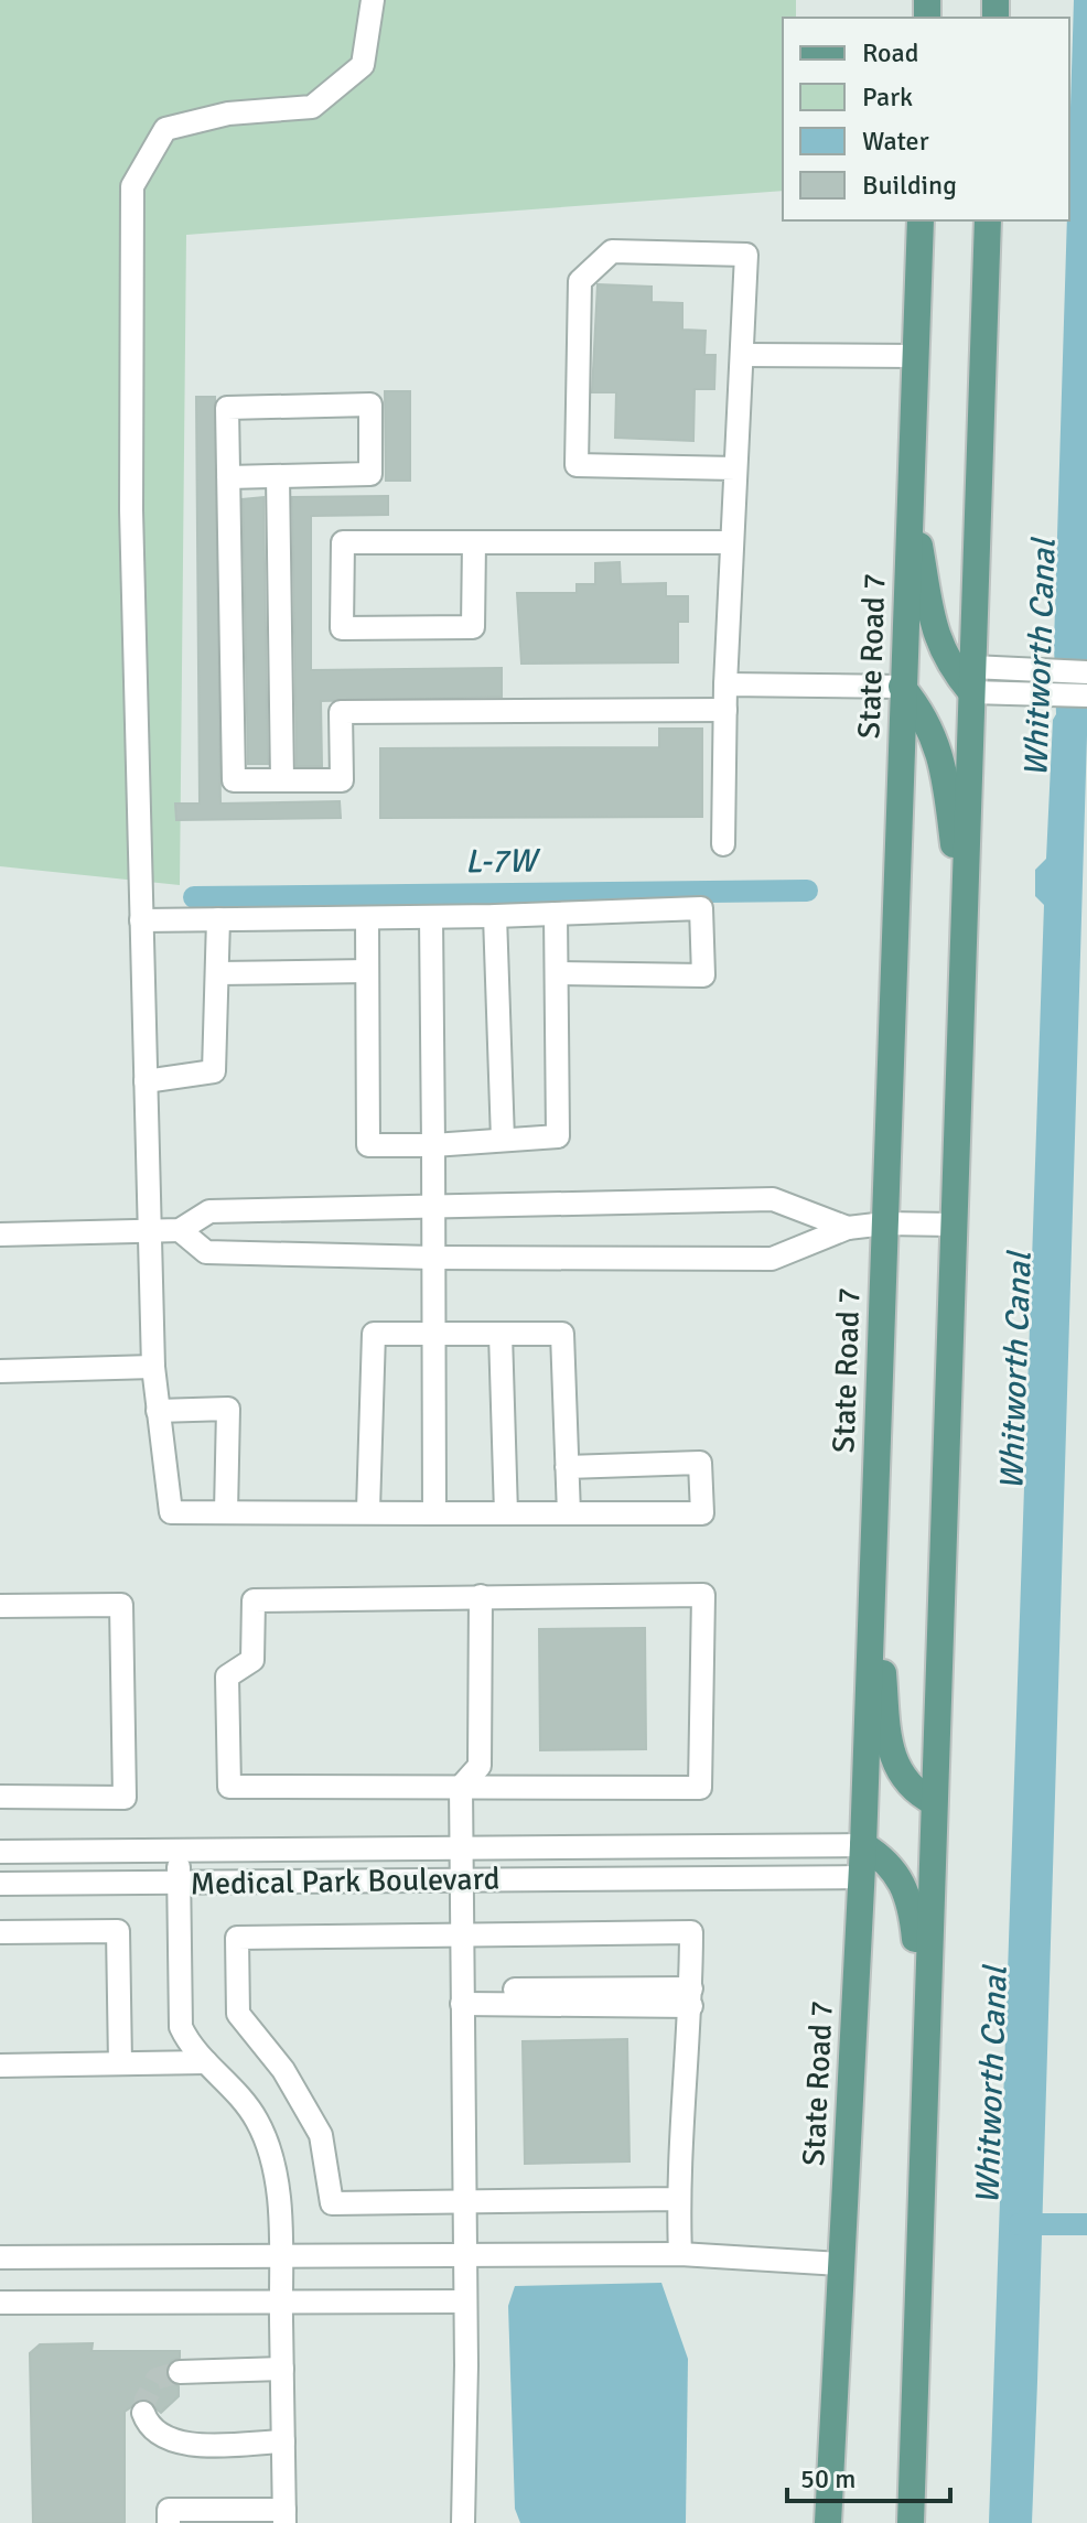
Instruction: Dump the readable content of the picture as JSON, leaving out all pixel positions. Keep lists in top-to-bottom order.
{
  "streets": {
    "main road": ["State Road 7"],
    "street": ["Medical Park Boulevard"]
  },
  "crossings": [
    ["State Road 7", "Medical Park Boulevard"]
  ],
  "water": ["Whitworth Canal", "L-7W"],
  "legend": [
    "Road",
    "Park",
    "Water",
    "Building"
  ],
  "scale_bar": "50 m"
}
